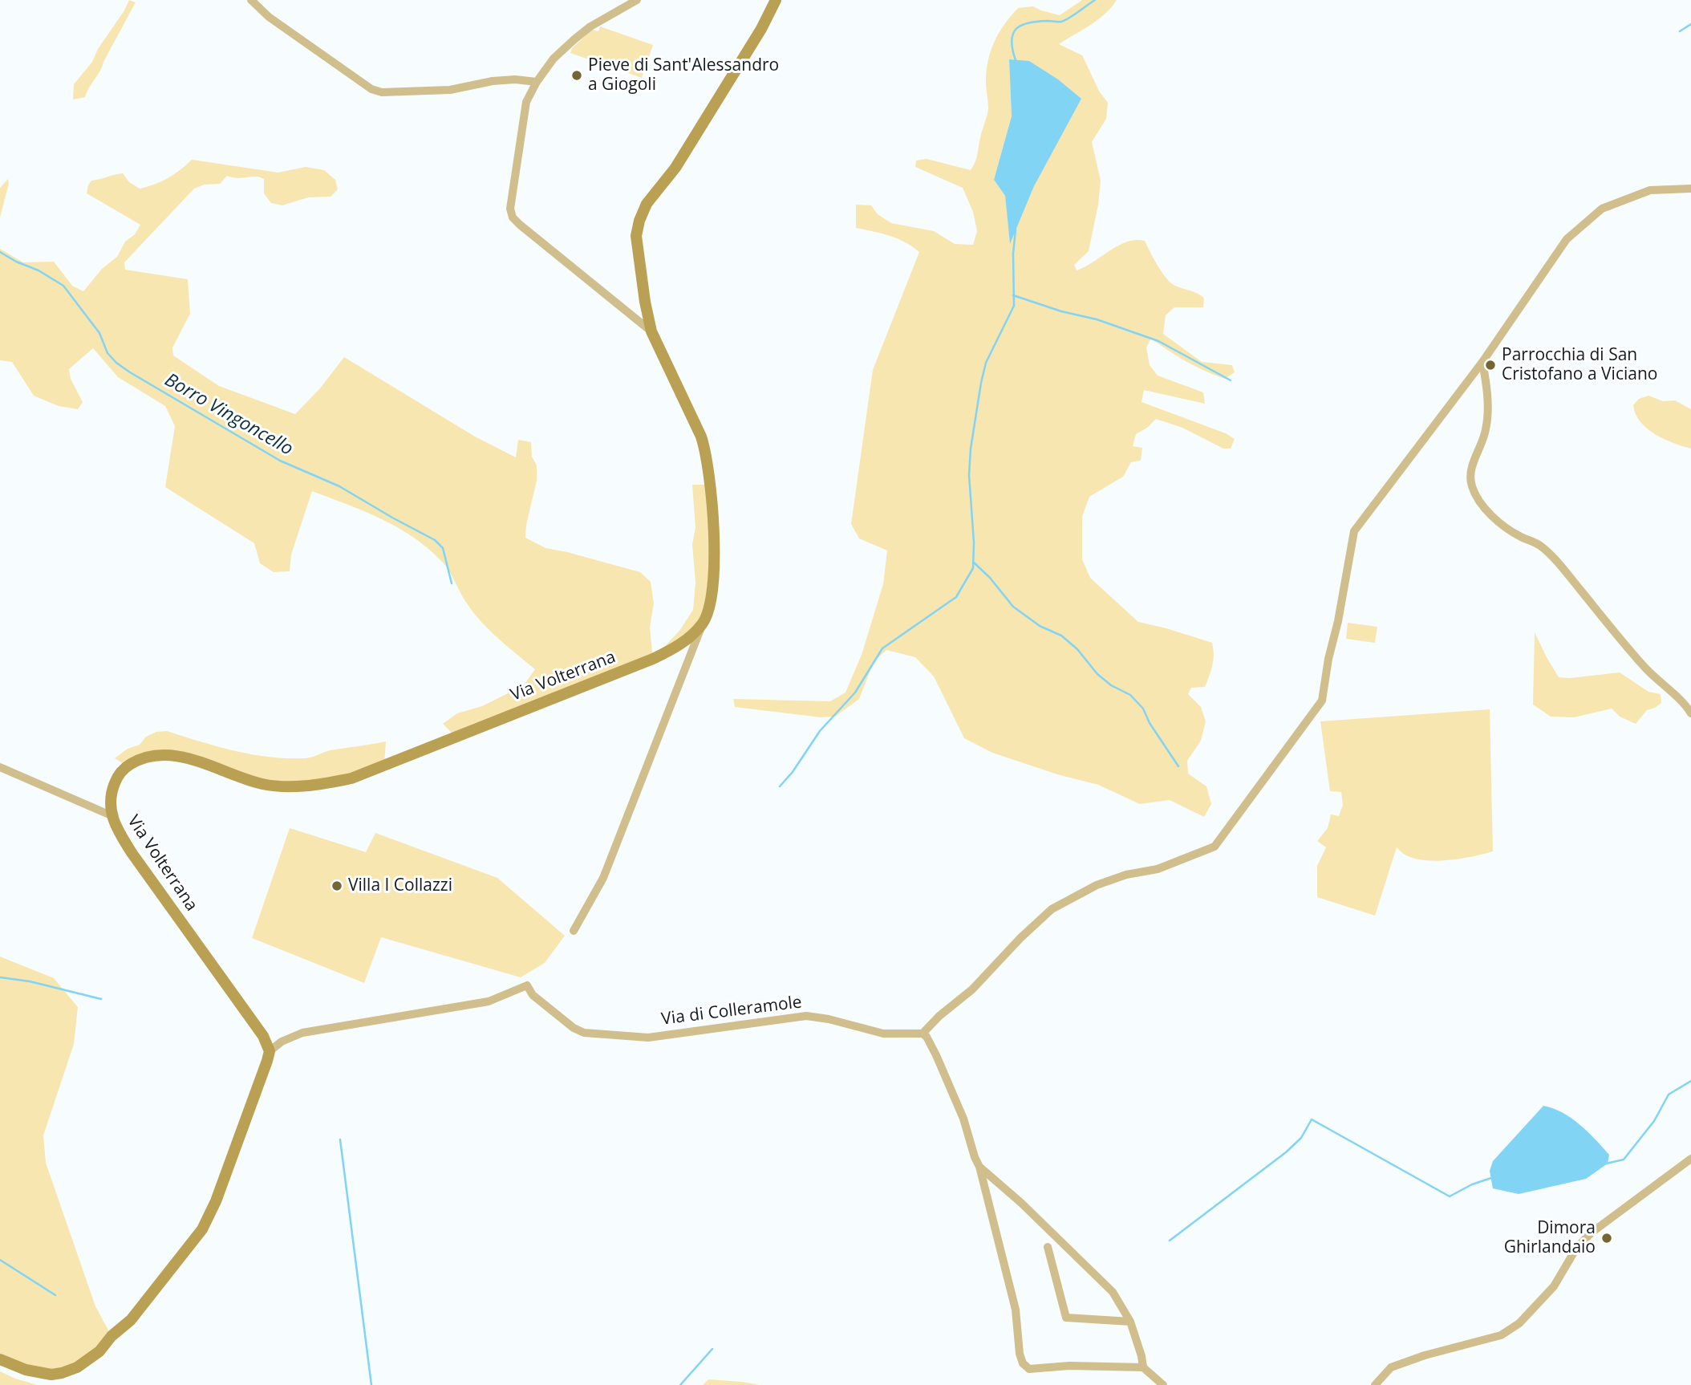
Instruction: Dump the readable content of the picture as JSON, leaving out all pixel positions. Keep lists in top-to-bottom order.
{
  "streets": {
    "main road": ["Via Volterrana"],
    "street": ["Via di Colleramole"]
  },
  "crossings": [
    ["Via Volterrana", "Via di Colleramole"]
  ],
  "water": ["Borro Vingoncello"],
  "places": [
    "Pieve di Sant'Alessandro a Giogoli",
    "Parrocchia di San Cristofano a Viciano",
    "Villa I Collazzi",
    "Dimora Ghirlandaio"
  ]
}
